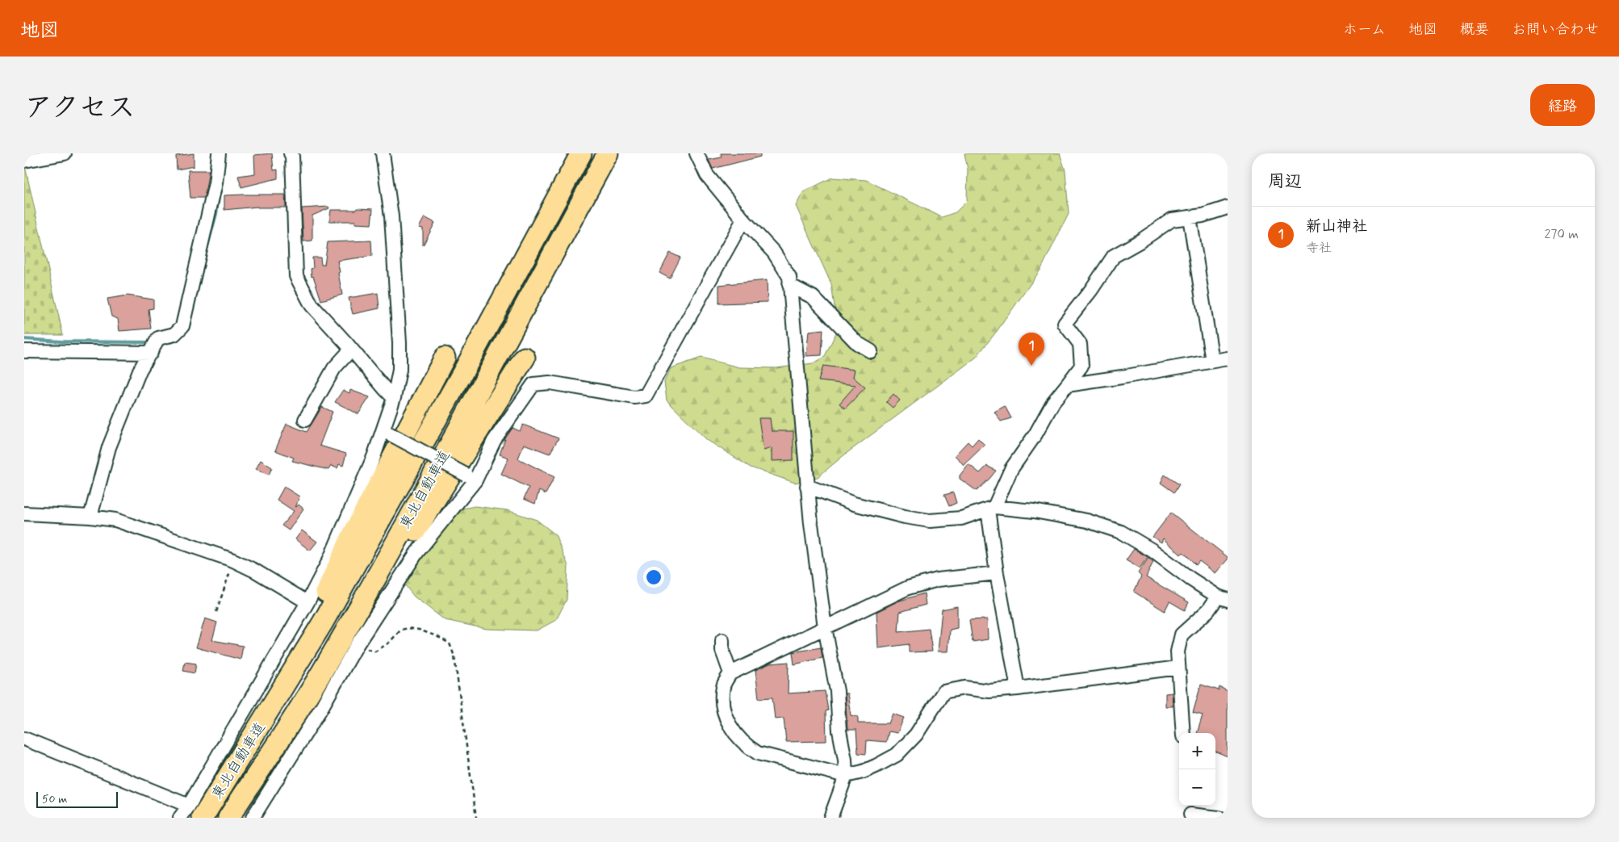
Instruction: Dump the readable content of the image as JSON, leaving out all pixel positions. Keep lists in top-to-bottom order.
{
  "streets": {
    "highway": ["東北自動車道"]
  },
  "scale_bar": "50 m",
  "page": {
    "header": "地図",
    "nav": [
      "ホーム",
      "地図",
      "概要",
      "お問い合わせ"
    ],
    "title": "アクセス",
    "buttons": "経路",
    "heading": "周辺",
    "list": [
      {
        "mark": "1",
        "name": "新山神社",
        "note": "寺社",
        "value": "270 m"
      }
    ],
    "pins": "1",
    "map_buttons": ["+", "−"],
    "scale": "50 m"
  }
}
